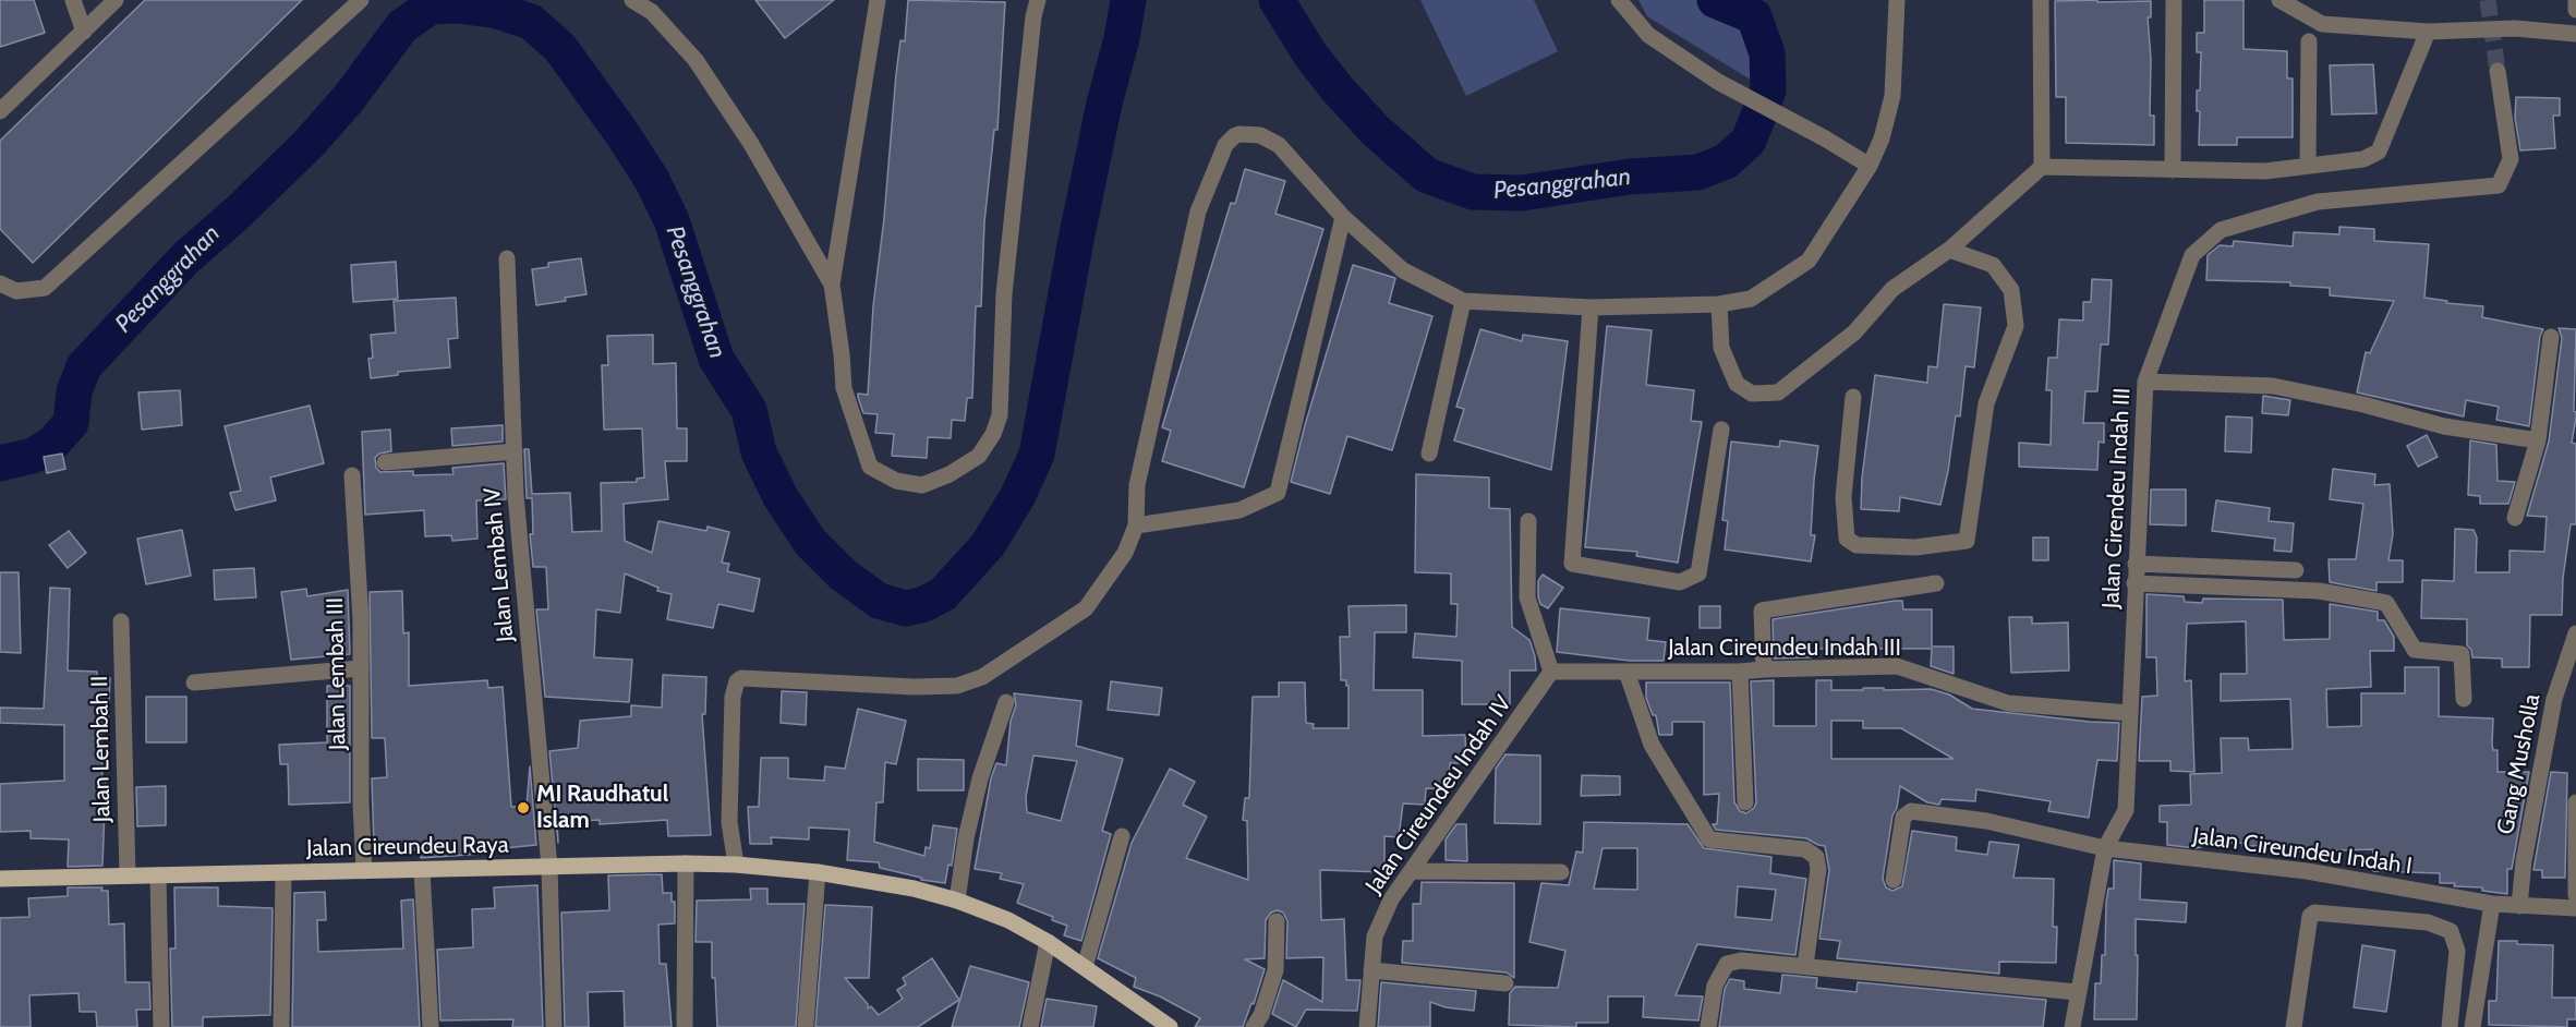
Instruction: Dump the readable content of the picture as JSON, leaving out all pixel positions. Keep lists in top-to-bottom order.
{
  "streets": {
    "main road": ["Jalan Cireundeu Raya"],
    "street": [
      "Jalan Cirendeu Indah III",
      "Jalan Lembah IV",
      "Jalan Cireundeu Indah III",
      "Jalan Lembah III",
      "Jalan Lembah II",
      "Gang Musholla",
      "Jalan Cireundeu Indah IV",
      "Jalan Cireundeu Indah I"
    ]
  },
  "crossings": [
    ["Jalan Cirendeu Indah III", "Jalan Cireundeu Indah III"],
    ["Jalan Cirendeu Indah III", "Jalan Cireundeu Indah I"],
    ["Jalan Lembah IV", "Jalan Cireundeu Raya"],
    ["Jalan Cireundeu Indah III", "Jalan Cireundeu Indah IV"],
    ["Jalan Lembah III", "Jalan Cireundeu Raya"],
    ["Jalan Lembah II", "Jalan Cireundeu Raya"],
    ["Gang Musholla", "Jalan Cireundeu Indah I"]
  ],
  "water": ["Pesanggrahan"],
  "places": ["MI Raudhatul Islam"]
}
